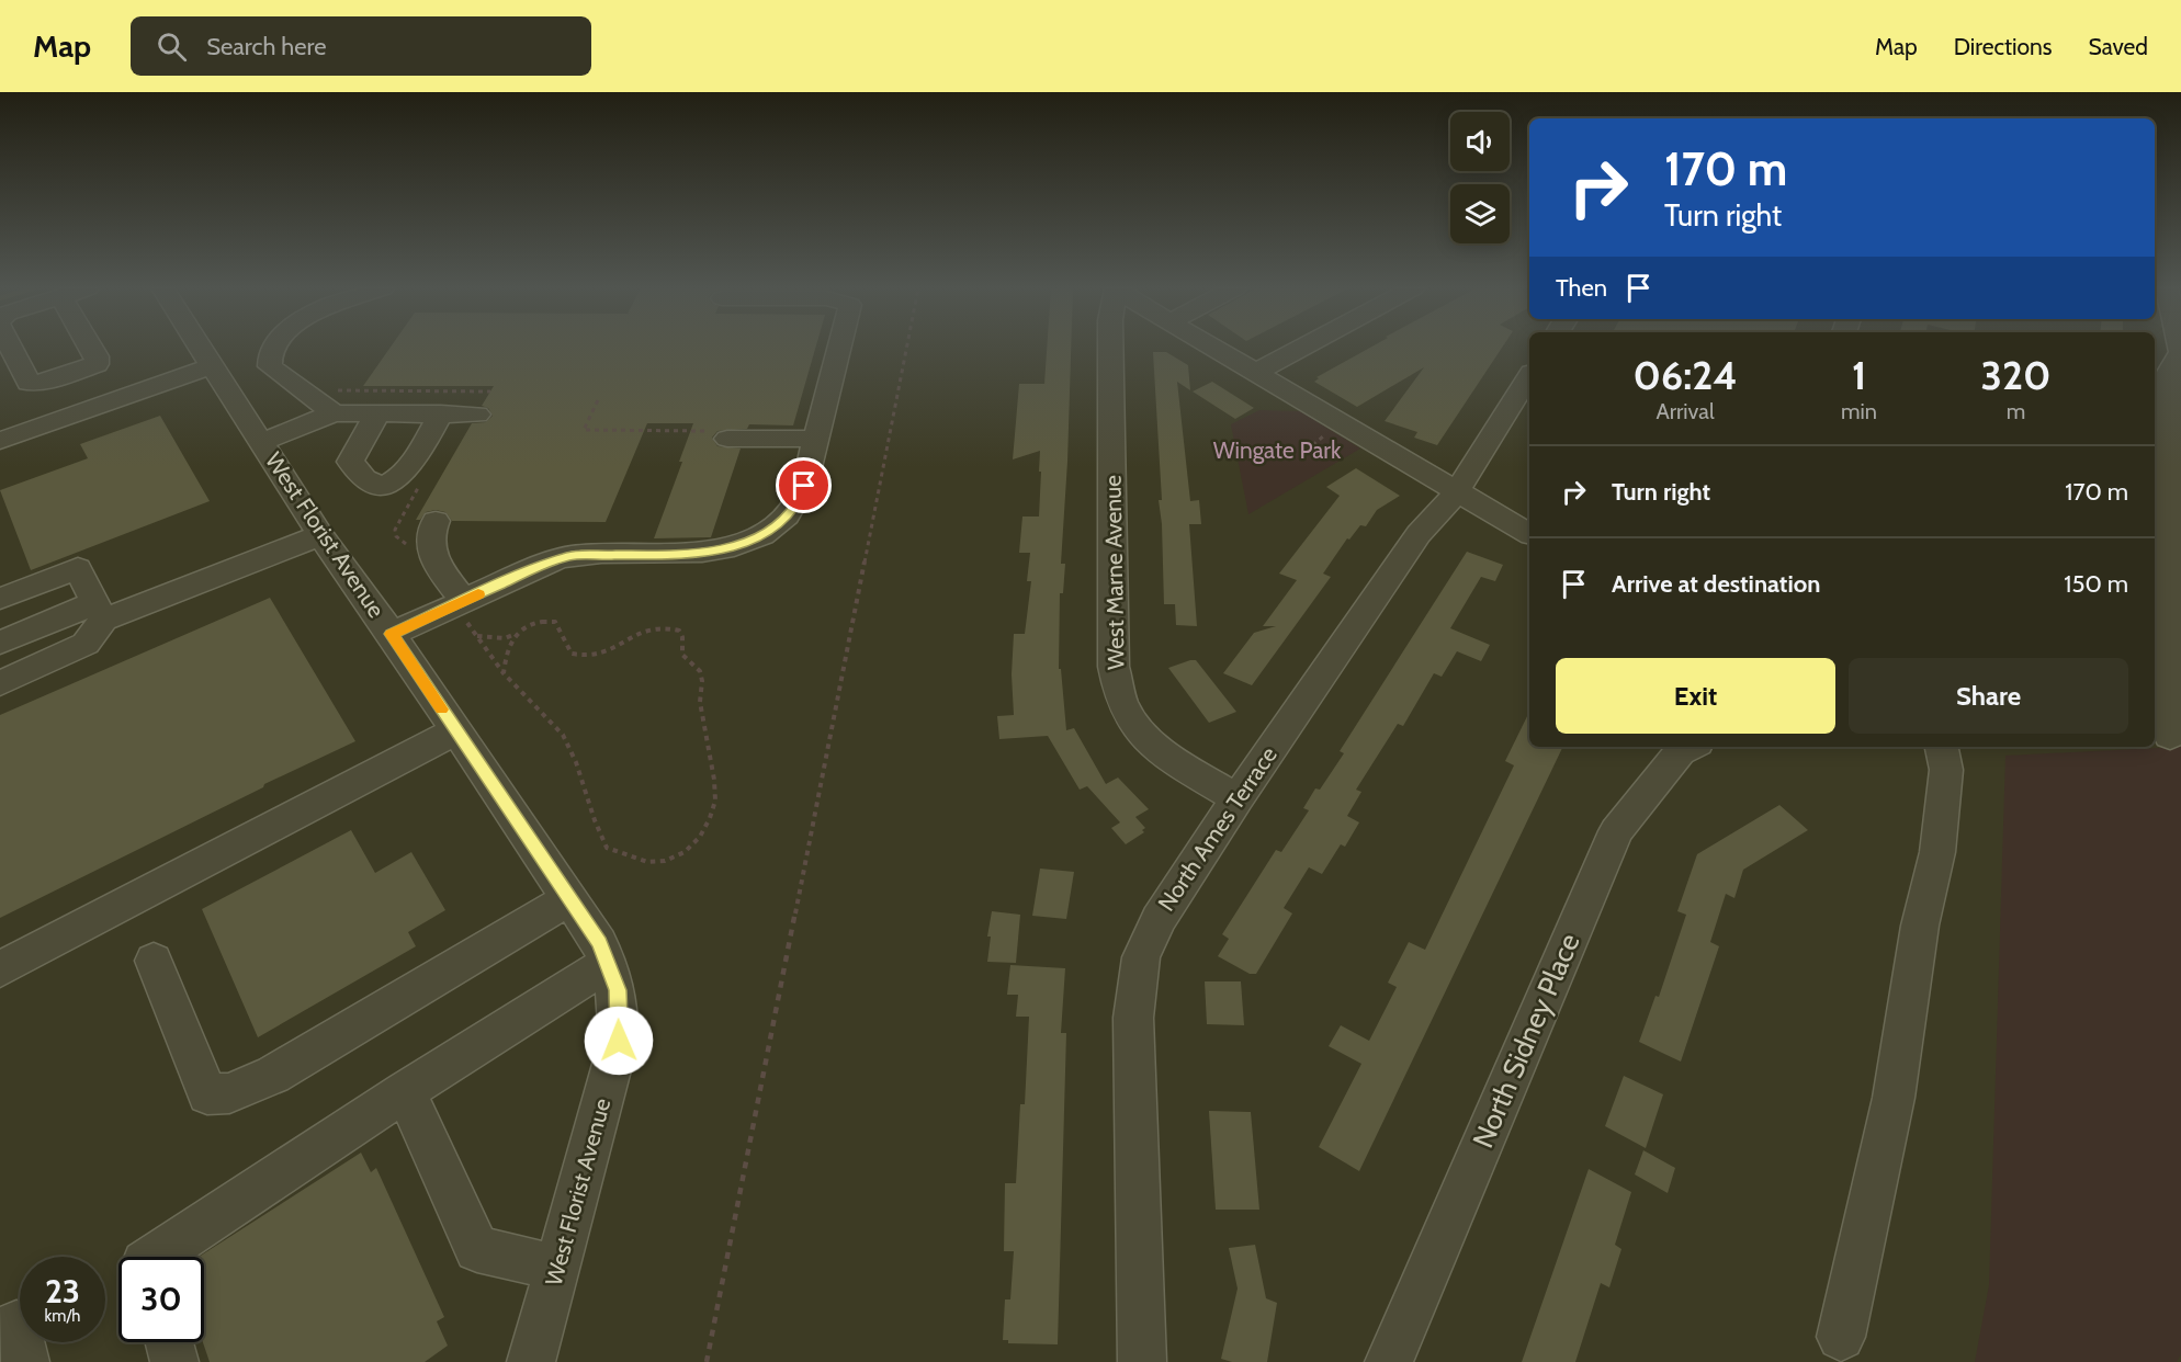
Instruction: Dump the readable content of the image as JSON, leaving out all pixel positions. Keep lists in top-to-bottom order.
{
  "streets": {
    "street": [
      "West Florist Avenue",
      "West Marne Avenue",
      "North Ames Terrace",
      "North Sidney Place"
    ]
  },
  "crossings": [
    ["West Marne Avenue", "North Ames Terrace"]
  ],
  "parks": ["Wingate Park"],
  "page": {
    "header": "Map",
    "search": "Search here",
    "nav": ["Map", "Directions", "Saved"],
    "turn": ["170 m", "Turn right"],
    "then": "Then",
    "eta": [
      "06:24",
      "Arrival",
      "1",
      "min",
      "320",
      "m"
    ],
    "list": [
      {
        "name": "Turn right",
        "value": "170 m"
      },
      {
        "name": "Arrive at destination",
        "value": "150 m"
      }
    ],
    "buttons": ["Exit", "Share"],
    "speed": "23 km/h",
    "limit": "30"
  }
}
